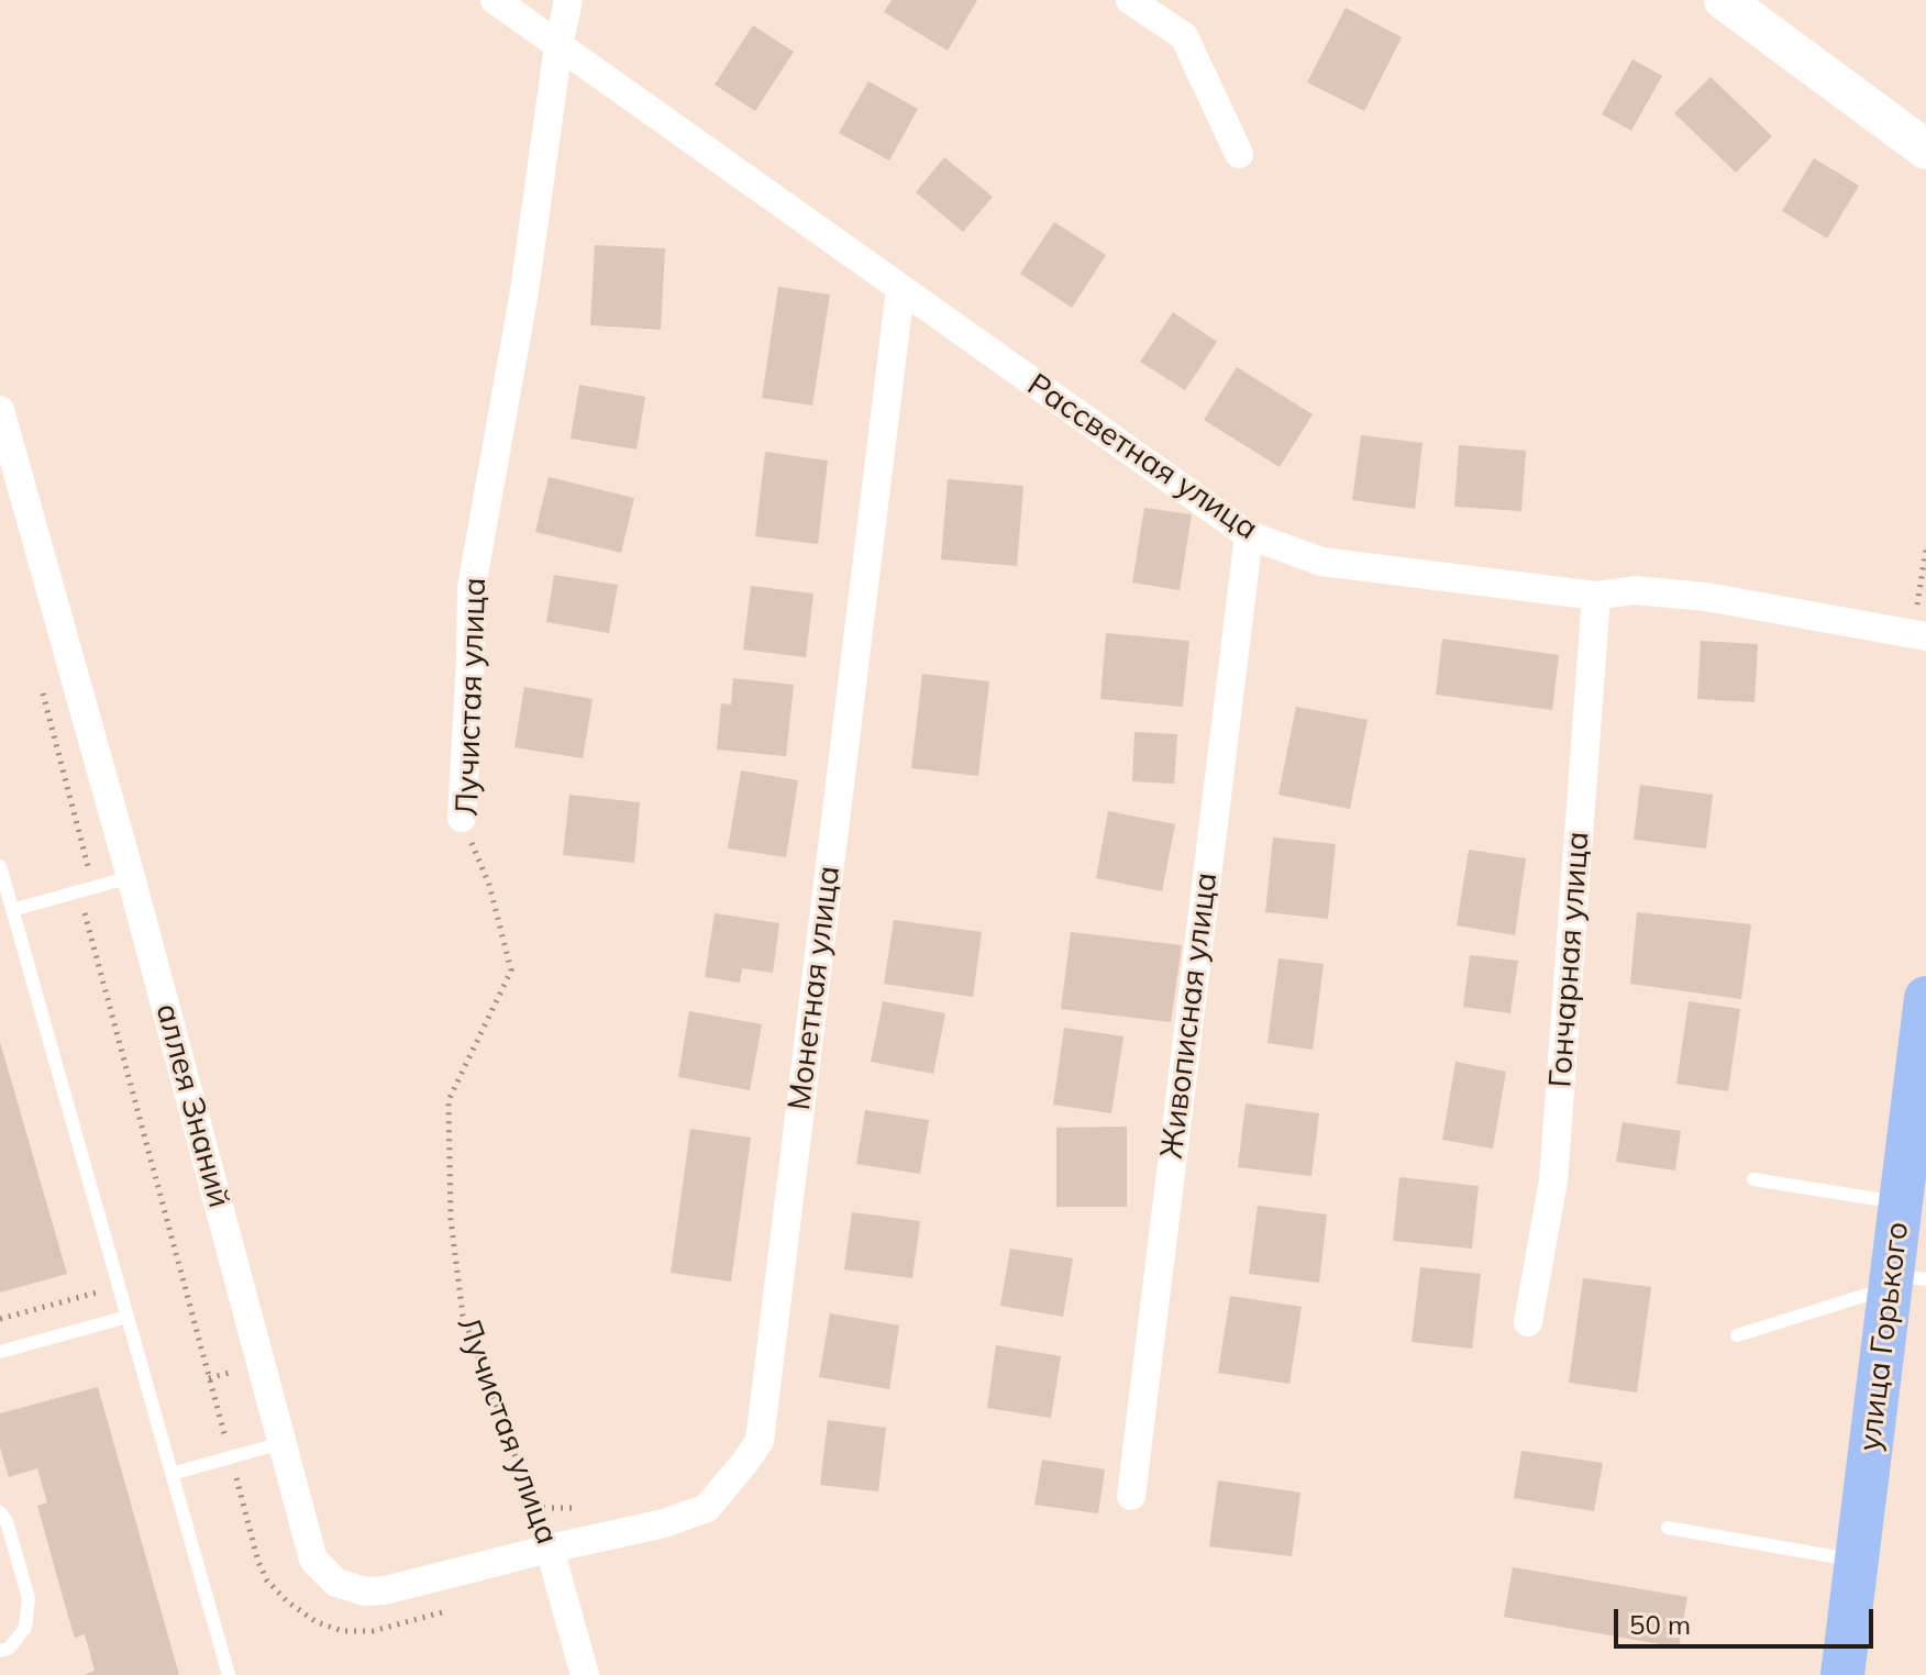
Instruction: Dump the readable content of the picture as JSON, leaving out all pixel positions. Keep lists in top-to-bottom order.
{
  "streets": {
    "main road": ["улица Горького"],
    "street": [
      "Рассветная улица",
      "Лучистая улица",
      "Гончарная улица",
      "Монетная улица",
      "Живописная улица",
      "аллея Знаний"
    ]
  },
  "crossings": [
    ["Рассветная улица", "Лучистая улица"],
    ["Рассветная улица", "Гончарная улица"],
    ["Рассветная улица", "Монетная улица"],
    ["Рассветная улица", "Живописная улица"],
    ["Лучистая улица", "Монетная улица"],
    ["Лучистая улица", "аллея Знаний"],
    ["Монетная улица", "аллея Знаний"]
  ],
  "scale_bar": "50 m"
}
